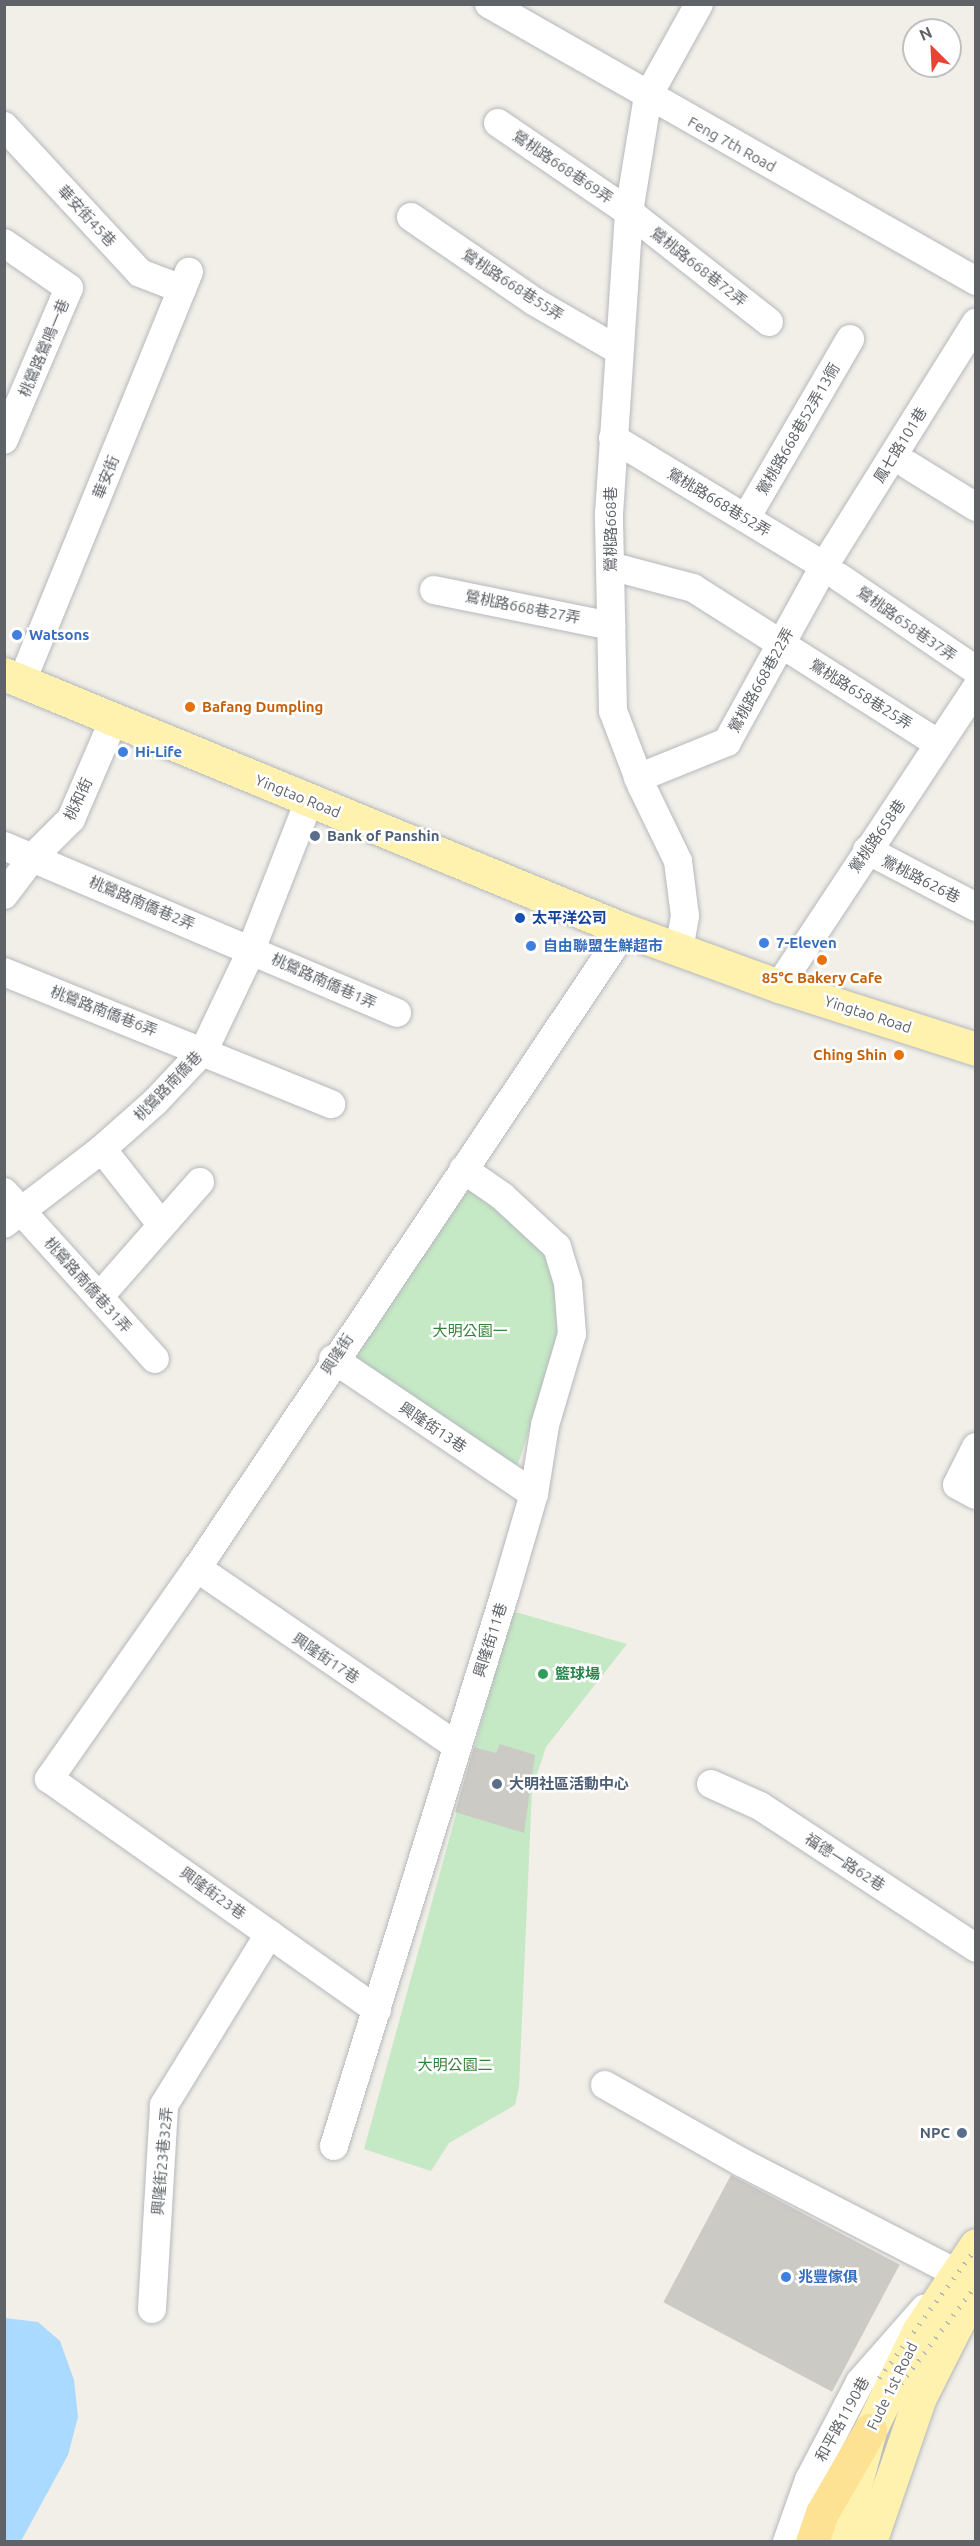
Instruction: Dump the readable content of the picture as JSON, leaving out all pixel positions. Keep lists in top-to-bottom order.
{
  "streets": {
    "main road": ["Yingtao Road", "Fude 1st Road"],
    "street": [
      "Feng 7th Road",
      "鶯桃路668巷69弄",
      "華安街45巷",
      "鶯桃路668巷72弄",
      "鶯桃路668巷55弄",
      "桃鶯路鶯鳴一巷",
      "鶯桃路668巷52弄13衕",
      "鳳七路101巷",
      "華安街",
      "鶯桃路668巷52弄",
      "鶯桃路668巷",
      "鶯桃路668巷27弄",
      "鶯桃路658巷37弄",
      "鶯桃路668巷22弄",
      "鶯桃路658巷25弄",
      "桃和街",
      "鶯桃路658巷",
      "鶯桃路626巷",
      "桃鶯路南僑巷2弄",
      "桃鶯路南僑巷1弄",
      "桃鶯路南僑巷6弄",
      "桃鶯路南僑巷",
      "桃鶯路南僑巷31弄",
      "興隆街",
      "興隆街13巷",
      "興隆街11巷",
      "興隆街17巷",
      "福德一路62巷",
      "興隆街23巷",
      "興隆街23巷32弄",
      "和平路1190巷"
    ]
  },
  "crossings": [
    ["Feng 7th Road", "鶯桃路668巷"],
    ["鶯桃路668巷69弄", "鶯桃路668巷72弄"],
    ["鶯桃路668巷69弄", "鶯桃路668巷"],
    ["華安街45巷", "華安街"],
    ["鶯桃路668巷72弄", "鶯桃路668巷"],
    ["鶯桃路668巷55弄", "鶯桃路668巷"],
    ["鶯桃路668巷52弄13衕", "鶯桃路668巷52弄"],
    ["鳳七路101巷", "鶯桃路668巷52弄"],
    ["鳳七路101巷", "鶯桃路658巷37弄"],
    ["鳳七路101巷", "鶯桃路668巷22弄"],
    ["華安街", "Yingtao Road"],
    ["鶯桃路668巷52弄", "鶯桃路668巷"],
    ["鶯桃路668巷52弄", "鶯桃路658巷37弄"],
    ["鶯桃路668巷52弄", "鶯桃路668巷22弄"],
    ["鶯桃路668巷", "鶯桃路668巷27弄"],
    ["鶯桃路668巷", "鶯桃路668巷22弄"],
    ["鶯桃路668巷", "鶯桃路658巷25弄"],
    ["鶯桃路668巷", "Yingtao Road"],
    ["鶯桃路658巷37弄", "鶯桃路668巷22弄"],
    ["鶯桃路668巷22弄", "鶯桃路658巷25弄"],
    ["鶯桃路658巷25弄", "鶯桃路658巷"],
    ["Yingtao Road", "桃和街"],
    ["Yingtao Road", "鶯桃路658巷"],
    ["Yingtao Road", "桃鶯路南僑巷"],
    ["Yingtao Road", "興隆街"],
    ["桃和街", "桃鶯路南僑巷2弄"],
    ["鶯桃路658巷", "鶯桃路626巷"],
    ["桃鶯路南僑巷2弄", "桃鶯路南僑巷1弄"],
    ["桃鶯路南僑巷2弄", "桃鶯路南僑巷"],
    ["桃鶯路南僑巷1弄", "桃鶯路南僑巷"],
    ["桃鶯路南僑巷6弄", "桃鶯路南僑巷"],
    ["桃鶯路南僑巷", "桃鶯路南僑巷31弄"],
    ["興隆街", "興隆街13巷"],
    ["興隆街", "興隆街11巷"],
    ["興隆街", "興隆街17巷"],
    ["興隆街", "興隆街23巷"],
    ["興隆街13巷", "興隆街11巷"],
    ["興隆街11巷", "興隆街17巷"],
    ["興隆街11巷", "興隆街23巷"],
    ["興隆街23巷", "興隆街23巷32弄"],
    ["Fude 1st Road", "和平路1190巷"]
  ],
  "parks": ["大明公園一", "大明公園二"],
  "places": [
    "Watsons",
    "Bafang Dumpling",
    "Hi-Life",
    "Bank of Panshin",
    "太平洋公司",
    "7-Eleven",
    "自由聯盟生鮮超市",
    "85°C Bakery Cafe",
    "Ching Shin",
    "籃球場",
    "大明社區活動中心",
    "NPC",
    "兆豐傢俱"
  ],
  "north": "top left"
}
